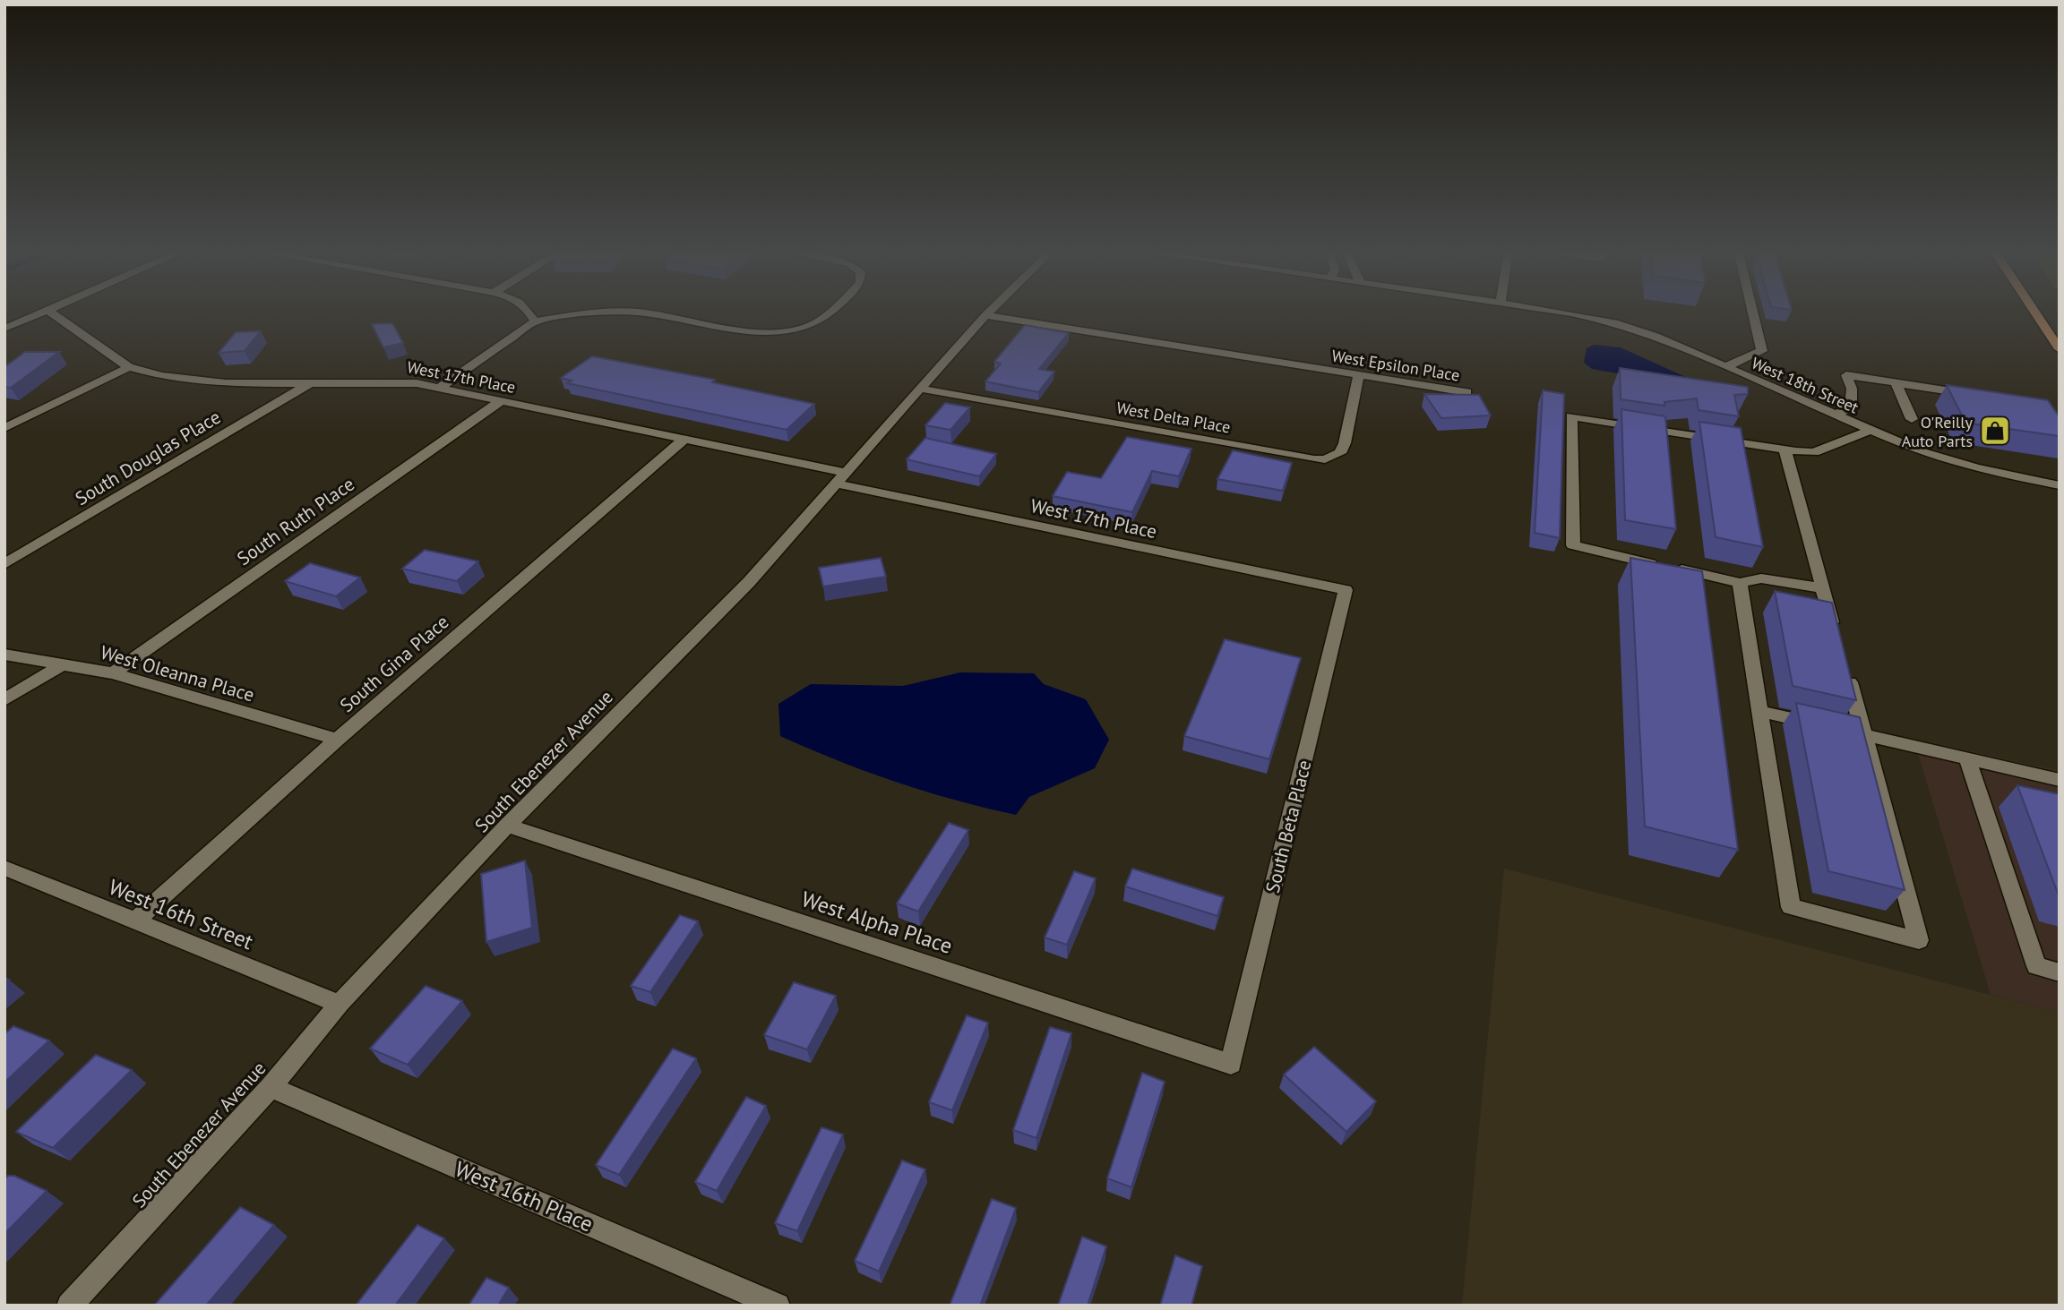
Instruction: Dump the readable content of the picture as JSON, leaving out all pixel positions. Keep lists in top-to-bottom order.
{
  "streets": {
    "street": [
      "West Epsilon Place",
      "West 17th Place",
      "West 18th Street",
      "West Delta Place",
      "South Douglas Place",
      "South Ruth Place",
      "South Gina Place",
      "West Oleanna Place",
      "South Ebenezer Avenue",
      "South Beta Place",
      "West 16th Street",
      "West Alpha Place",
      "West 16th Place"
    ]
  },
  "crossings": [
    ["West Epsilon Place", "West Delta Place"],
    ["West Epsilon Place", "South Ebenezer Avenue"],
    ["West 17th Place", "South Douglas Place"],
    ["West 17th Place", "South Ruth Place"],
    ["West 17th Place", "South Gina Place"],
    ["West 17th Place", "South Ebenezer Avenue"],
    ["West 17th Place", "South Beta Place"],
    ["West Delta Place", "South Ebenezer Avenue"],
    ["South Ruth Place", "West Oleanna Place"],
    ["South Gina Place", "West Oleanna Place"],
    ["South Gina Place", "West 16th Street"],
    ["South Ebenezer Avenue", "West 16th Street"],
    ["South Ebenezer Avenue", "West Alpha Place"],
    ["South Ebenezer Avenue", "West 16th Place"],
    ["South Beta Place", "West Alpha Place"]
  ],
  "places": {
    "shop": ["O'Reilly Auto Parts"]
  }
}
